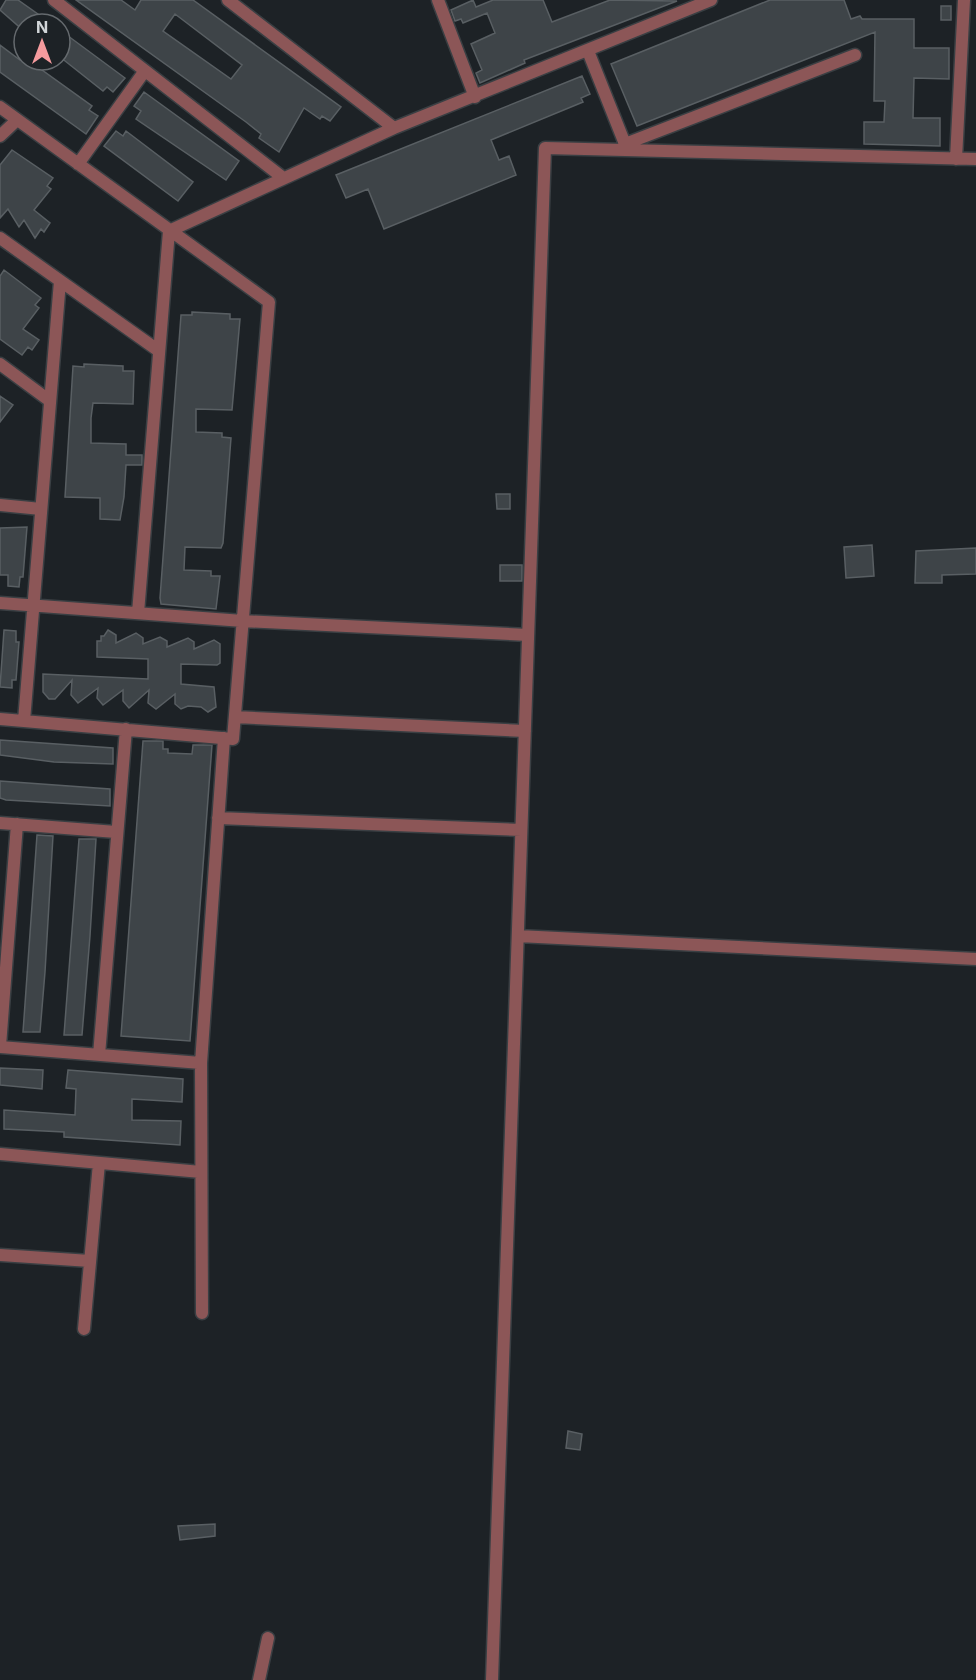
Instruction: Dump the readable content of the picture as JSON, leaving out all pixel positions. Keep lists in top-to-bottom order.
{
  "north": "top"
}
